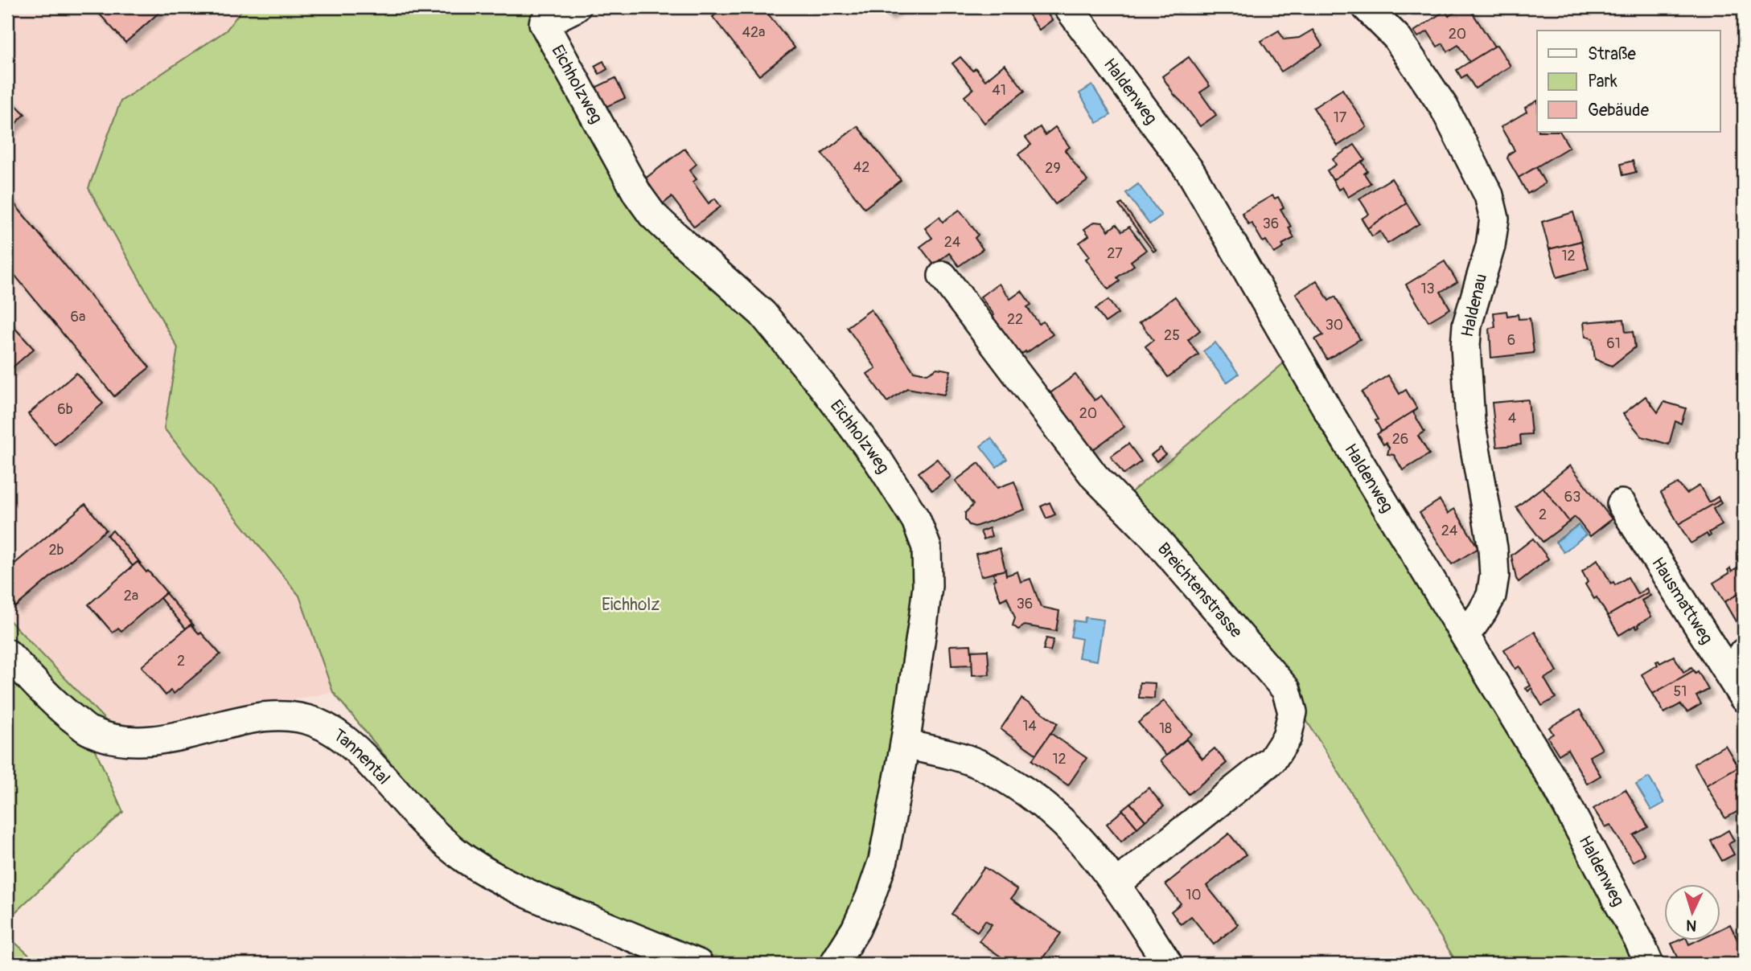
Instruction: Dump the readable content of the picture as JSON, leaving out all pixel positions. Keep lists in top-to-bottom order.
{
  "streets": {
    "street": [
      "Eichholzweg",
      "Haldenweg",
      "Haldenau",
      "Breichtenstrasse",
      "Hausmattweg",
      "Tannental"
    ]
  },
  "crossings": [
    ["Haldenweg", "Haldenau"]
  ],
  "parks": ["Eichholz"],
  "house_numbers": [
    "42a",
    "20",
    "41",
    "17",
    "42",
    "29",
    "36",
    "24",
    "27",
    "12",
    "13",
    "6a",
    "22",
    "30",
    "25",
    "6",
    "61",
    "6b",
    "20",
    "4",
    "26",
    "63",
    "2",
    "24",
    "2b",
    "2a",
    "36",
    "2",
    "51",
    "14",
    "18",
    "12",
    "10"
  ],
  "legend": ["Straße", "Park", "Gebäude"],
  "north": "bottom"
}
